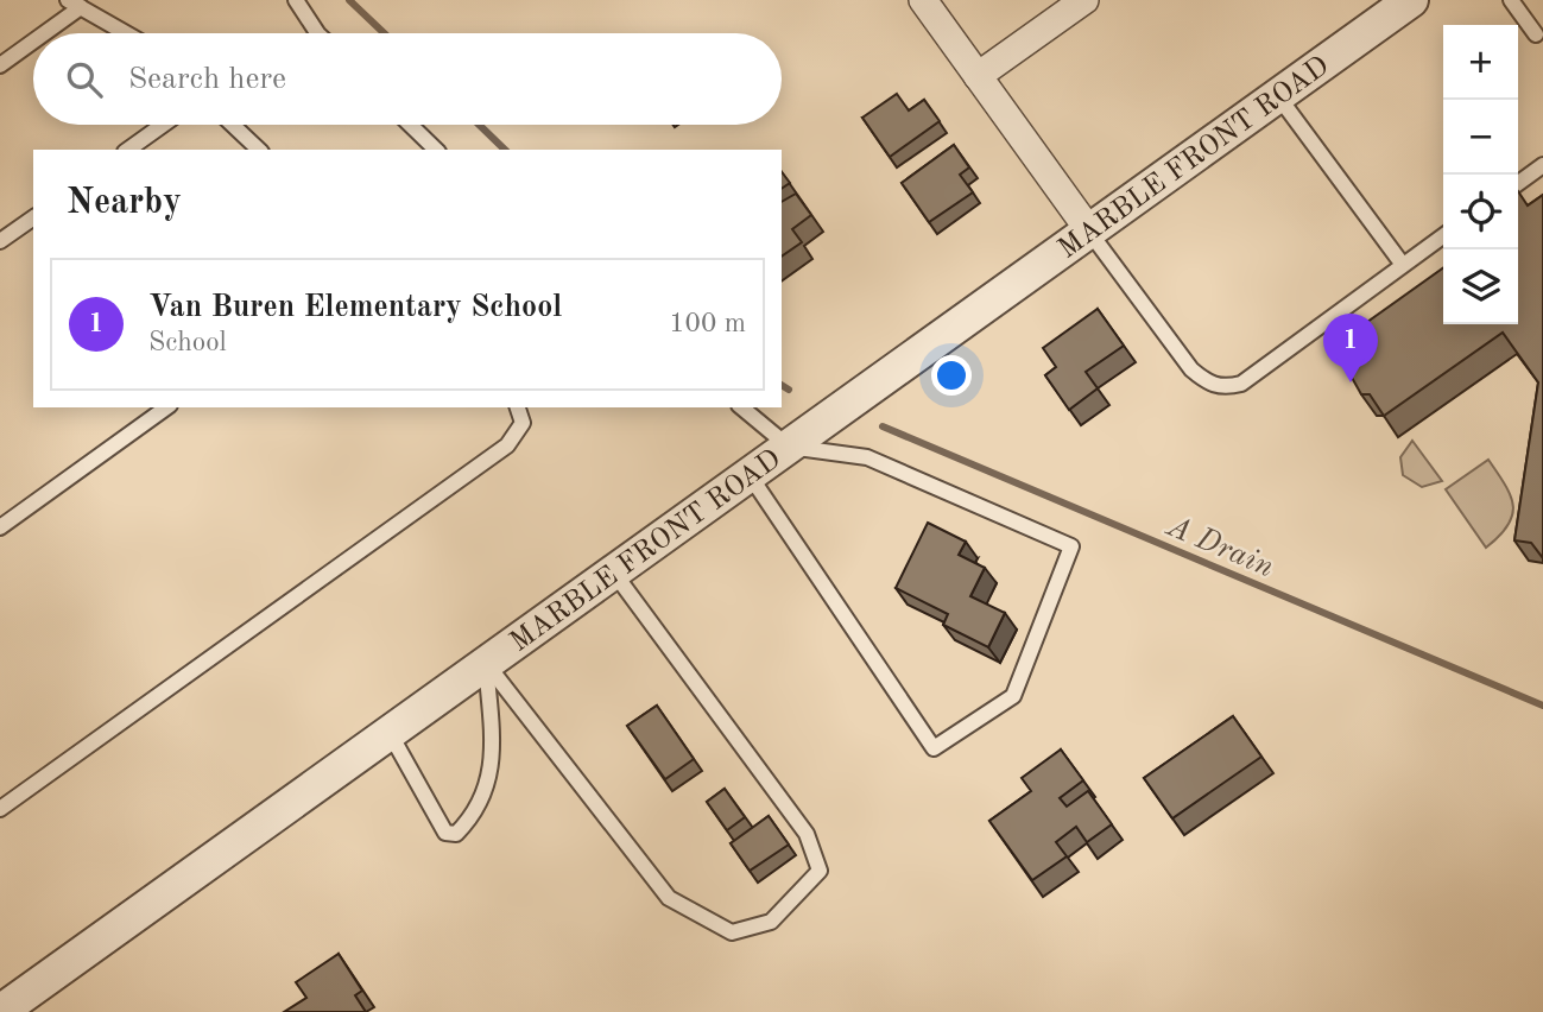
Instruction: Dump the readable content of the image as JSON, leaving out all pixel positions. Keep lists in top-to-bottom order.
{
  "streets": {
    "street": ["MARBLE FRONT ROAD"]
  },
  "water": ["A Drain"],
  "page": {
    "map_buttons": ["+", "−"],
    "search": "Search here",
    "heading": "Nearby",
    "list": [
      {
        "mark": "1",
        "name": "Van Buren Elementary School",
        "note": "School",
        "value": "100 m"
      }
    ],
    "pins": "1"
  }
}
